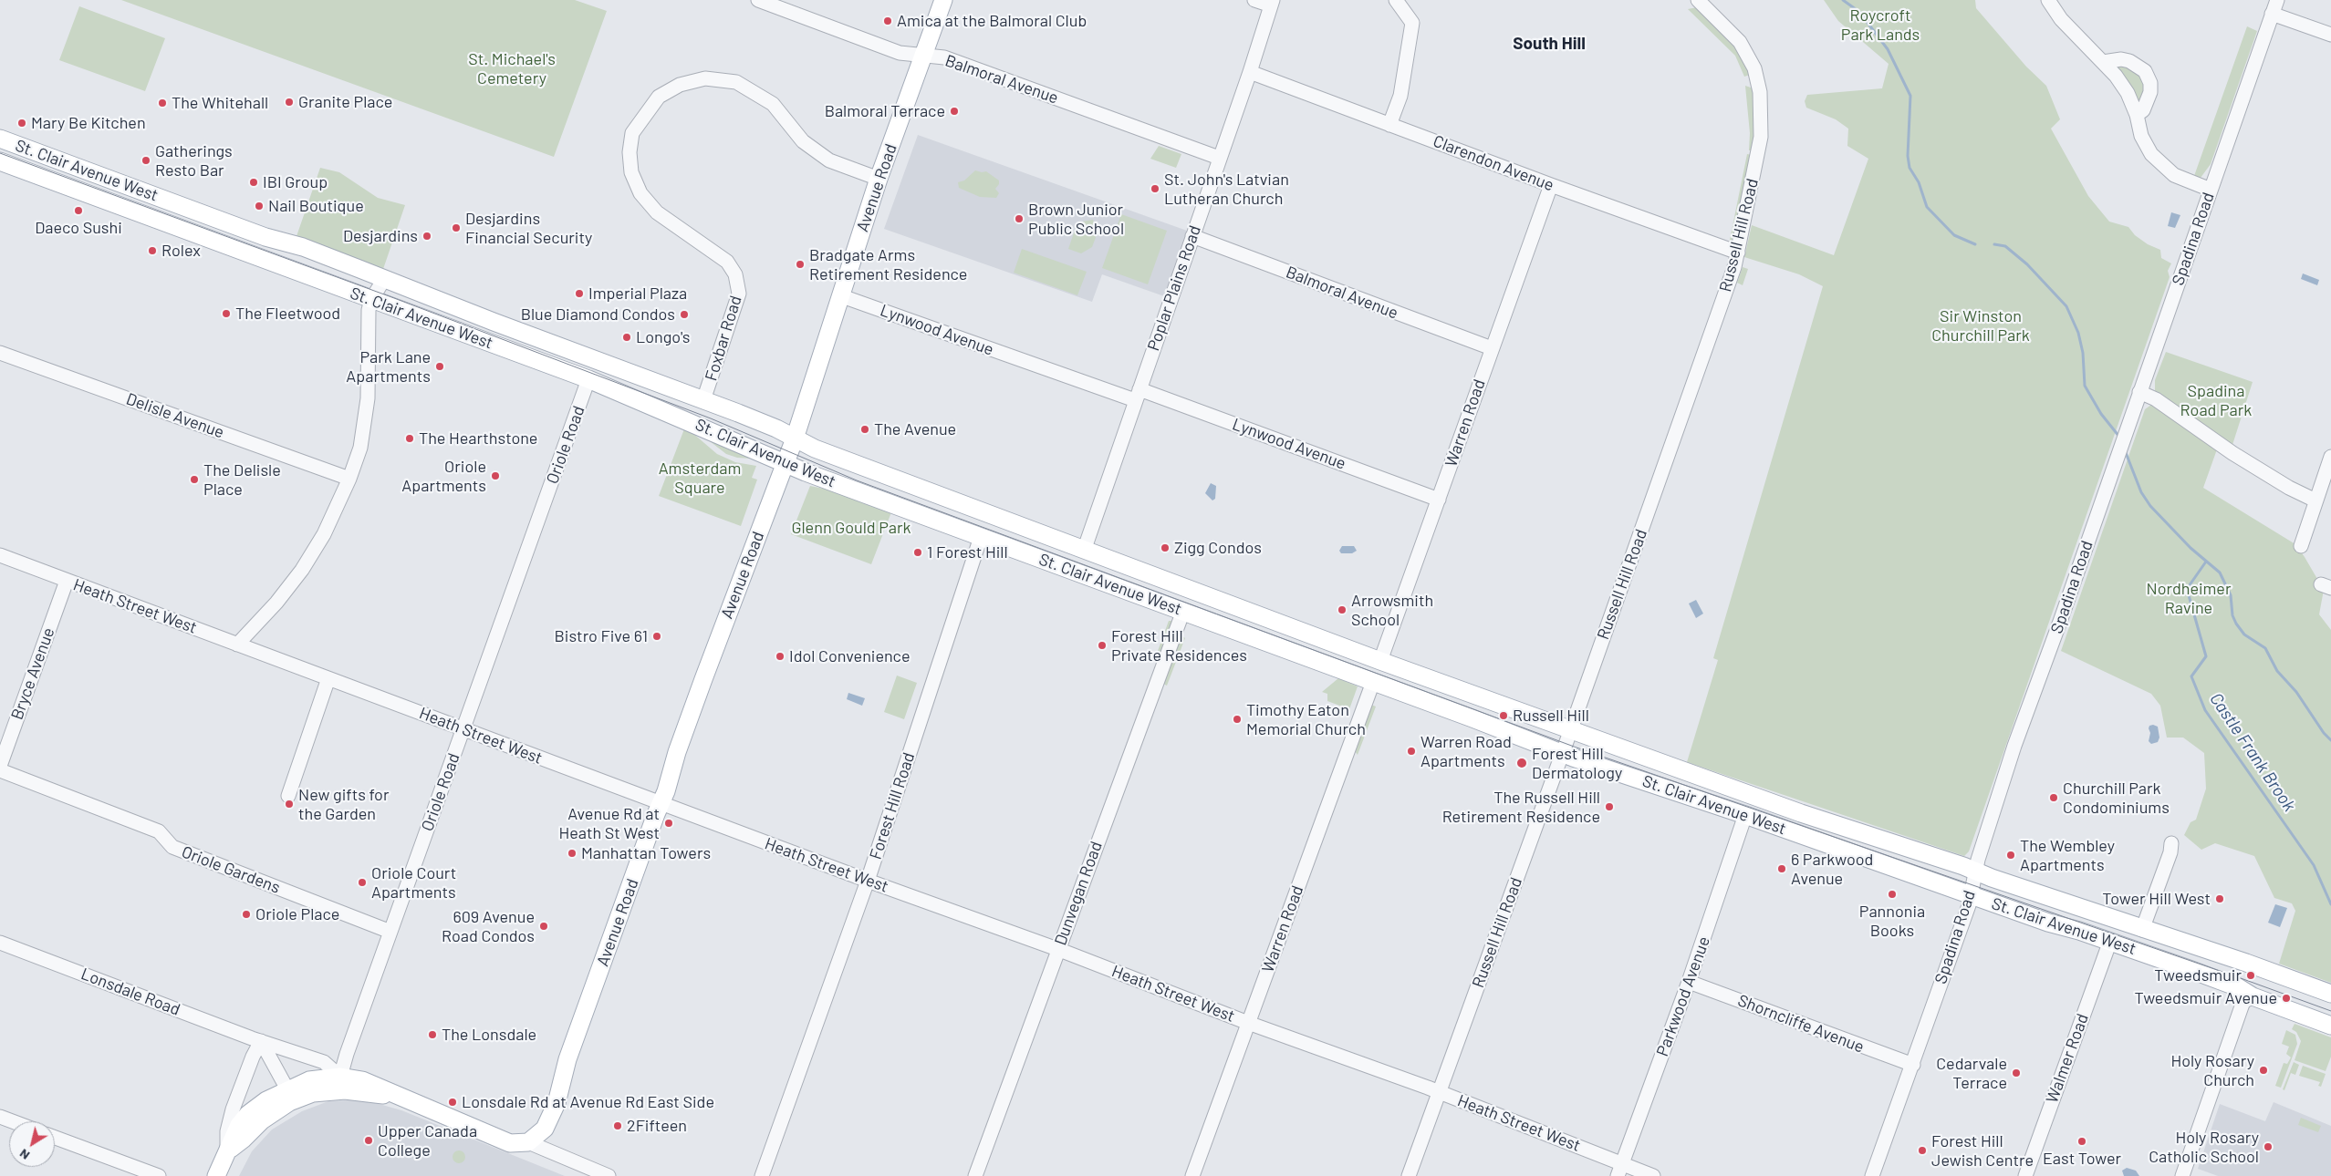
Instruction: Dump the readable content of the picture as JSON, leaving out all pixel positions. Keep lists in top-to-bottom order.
{
  "streets": {
    "main road": ["St. Clair Avenue West", "Avenue Road"],
    "street": [
      "Balmoral Avenue",
      "Clarendon Avenue",
      "Russell Hill Road",
      "Spadina Road",
      "Poplar Plains Road",
      "Lynwood Avenue",
      "Foxbar Road",
      "Delisle Avenue",
      "Warren Road",
      "Oriole Road",
      "Heath Street West",
      "Bryce Avenue",
      "Forest Hill Road",
      "Oriole Gardens",
      "Dunvegan Road",
      "Lonsdale Road",
      "Parkwood Avenue",
      "Shorncliffe Avenue",
      "Walmer Road"
    ]
  },
  "crossings": [
    ["Balmoral Avenue", "Avenue Road"],
    ["Balmoral Avenue", "Poplar Plains Road"],
    ["Balmoral Avenue", "Warren Road"],
    ["Clarendon Avenue", "Russell Hill Road"],
    ["Clarendon Avenue", "Poplar Plains Road"],
    ["Clarendon Avenue", "Warren Road"],
    ["St. Clair Avenue West", "Avenue Road"],
    ["St. Clair Avenue West", "Russell Hill Road"],
    ["St. Clair Avenue West", "Spadina Road"],
    ["St. Clair Avenue West", "Poplar Plains Road"],
    ["St. Clair Avenue West", "Foxbar Road"],
    ["St. Clair Avenue West", "Warren Road"],
    ["St. Clair Avenue West", "Oriole Road"],
    ["St. Clair Avenue West", "Forest Hill Road"],
    ["St. Clair Avenue West", "Dunvegan Road"],
    ["St. Clair Avenue West", "Parkwood Avenue"],
    ["St. Clair Avenue West", "Walmer Road"],
    ["Avenue Road", "Lynwood Avenue"],
    ["Avenue Road", "Foxbar Road"],
    ["Avenue Road", "Heath Street West"],
    ["Russell Hill Road", "Heath Street West"],
    ["Spadina Road", "Shorncliffe Avenue"],
    ["Poplar Plains Road", "Lynwood Avenue"],
    ["Lynwood Avenue", "Warren Road"],
    ["Warren Road", "Heath Street West"],
    ["Oriole Road", "Heath Street West"],
    ["Oriole Road", "Oriole Gardens"],
    ["Oriole Road", "Lonsdale Road"],
    ["Heath Street West", "Bryce Avenue"],
    ["Heath Street West", "Forest Hill Road"],
    ["Heath Street West", "Dunvegan Road"],
    ["Heath Street West", "Parkwood Avenue"],
    ["Parkwood Avenue", "Shorncliffe Avenue"]
  ],
  "districts": ["South Hill"],
  "water": ["Castle Frank Brook"],
  "parks": [
    "Roycroft Park Lands",
    "St. Michael's Cemetery",
    "Sir Winston Churchill Park",
    "Spadina Road Park",
    "Amsterdam Square",
    "Glenn Gould Park",
    "Nordheimer Ravine"
  ],
  "places": [
    "Amica at the Balmoral Club",
    "Granite Place",
    "The Whitehall",
    "Balmoral Terrace",
    "Mary Be Kitchen",
    "Gatherings Resto Bar",
    "IBI Group",
    "St. John's Latvian Lutheran Church",
    "Nail Boutique",
    "Daeco Sushi",
    "Brown Junior Public School",
    "Desjardins Financial Security",
    "Desjardins",
    "Rolex",
    "Bradgate Arms Retirement Residence",
    "Imperial Plaza",
    "The Fleetwood",
    "Blue Diamond Condos",
    "Longo's",
    "Park Lane Apartments",
    "The Avenue",
    "The Hearthstone",
    "Oriole Apartments",
    "The Delisle Place",
    "Zigg Condos",
    "1 Forest Hill",
    "Arrowsmith School",
    "Bistro Five 61",
    "Forest Hill Private Residences",
    "Idol Convenience",
    "Russell Hill",
    "Timothy Eaton Memorial Church",
    "Warren Road Apartments",
    "Forest Hill Dermatology",
    "Churchill Park Condominiums",
    "New gifts for the Garden",
    "The Russell Hill Retirement Residence",
    "Avenue Rd at Heath St West",
    "Manhattan Towers",
    "The Wembley Apartments",
    "6 Parkwood Avenue",
    "Oriole Court Apartments",
    "Pannonia Books",
    "Tower Hill West",
    "Oriole Place",
    "609 Avenue Road Condos",
    "Tweedsmuir",
    "Tweedsmuir Avenue",
    "The Lonsdale",
    "Holy Rosary Church",
    "Cedarvale Terrace",
    "Lonsdale Rd at Avenue Rd East Side",
    "2Fifteen",
    "Upper Canada College",
    "East Tower",
    "Holy Rosary Catholic School",
    "Forest Hill Jewish Centre"
  ],
  "north": "bottom left"
}
